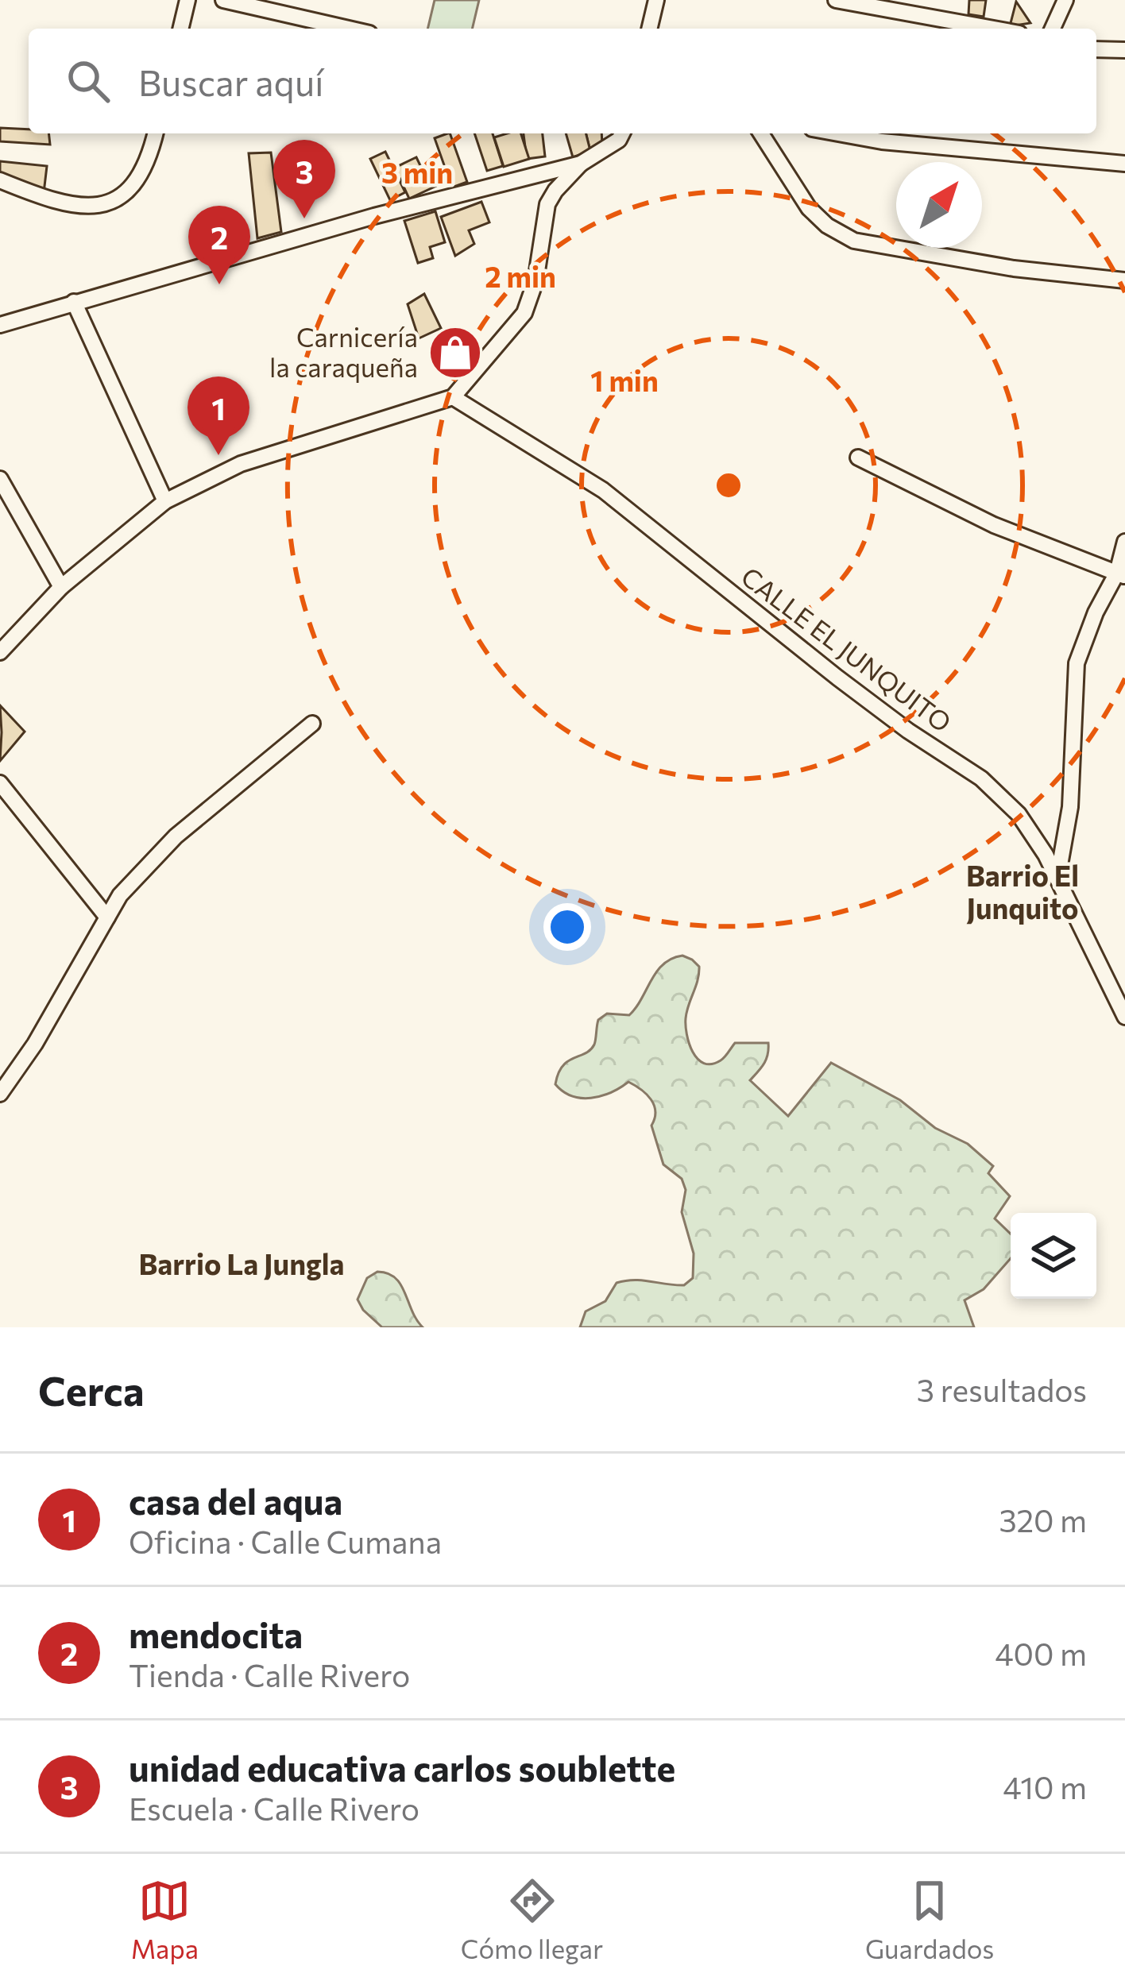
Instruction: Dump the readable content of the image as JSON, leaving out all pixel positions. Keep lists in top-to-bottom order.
{
  "streets": {
    "street": ["CALLE EL JUNQUITO"]
  },
  "districts": ["Barrio El Junquito", "Barrio La Jungla"],
  "places": {
    "shop": ["Carnicería la caraqueña"]
  },
  "north": "top right",
  "page": {
    "search": "Buscar aquí",
    "pins": ["3", "2", "1"],
    "heading": ["Cerca", "3 resultados"],
    "list": [
      {
        "mark": "1",
        "name": "casa del aqua",
        "note": "Oficina · Calle Cumana",
        "value": "320 m"
      },
      {
        "mark": "2",
        "name": "mendocita",
        "note": "Tienda · Calle Rivero",
        "value": "400 m"
      },
      {
        "mark": "3",
        "name": "unidad educativa carlos soublette",
        "note": "Escuela · Calle Rivero",
        "value": "410 m"
      }
    ],
    "nav": ["Mapa", "Cómo llegar", "Guardados"]
  },
  "rings": ["3 min", "2 min", "1 min"]
}
